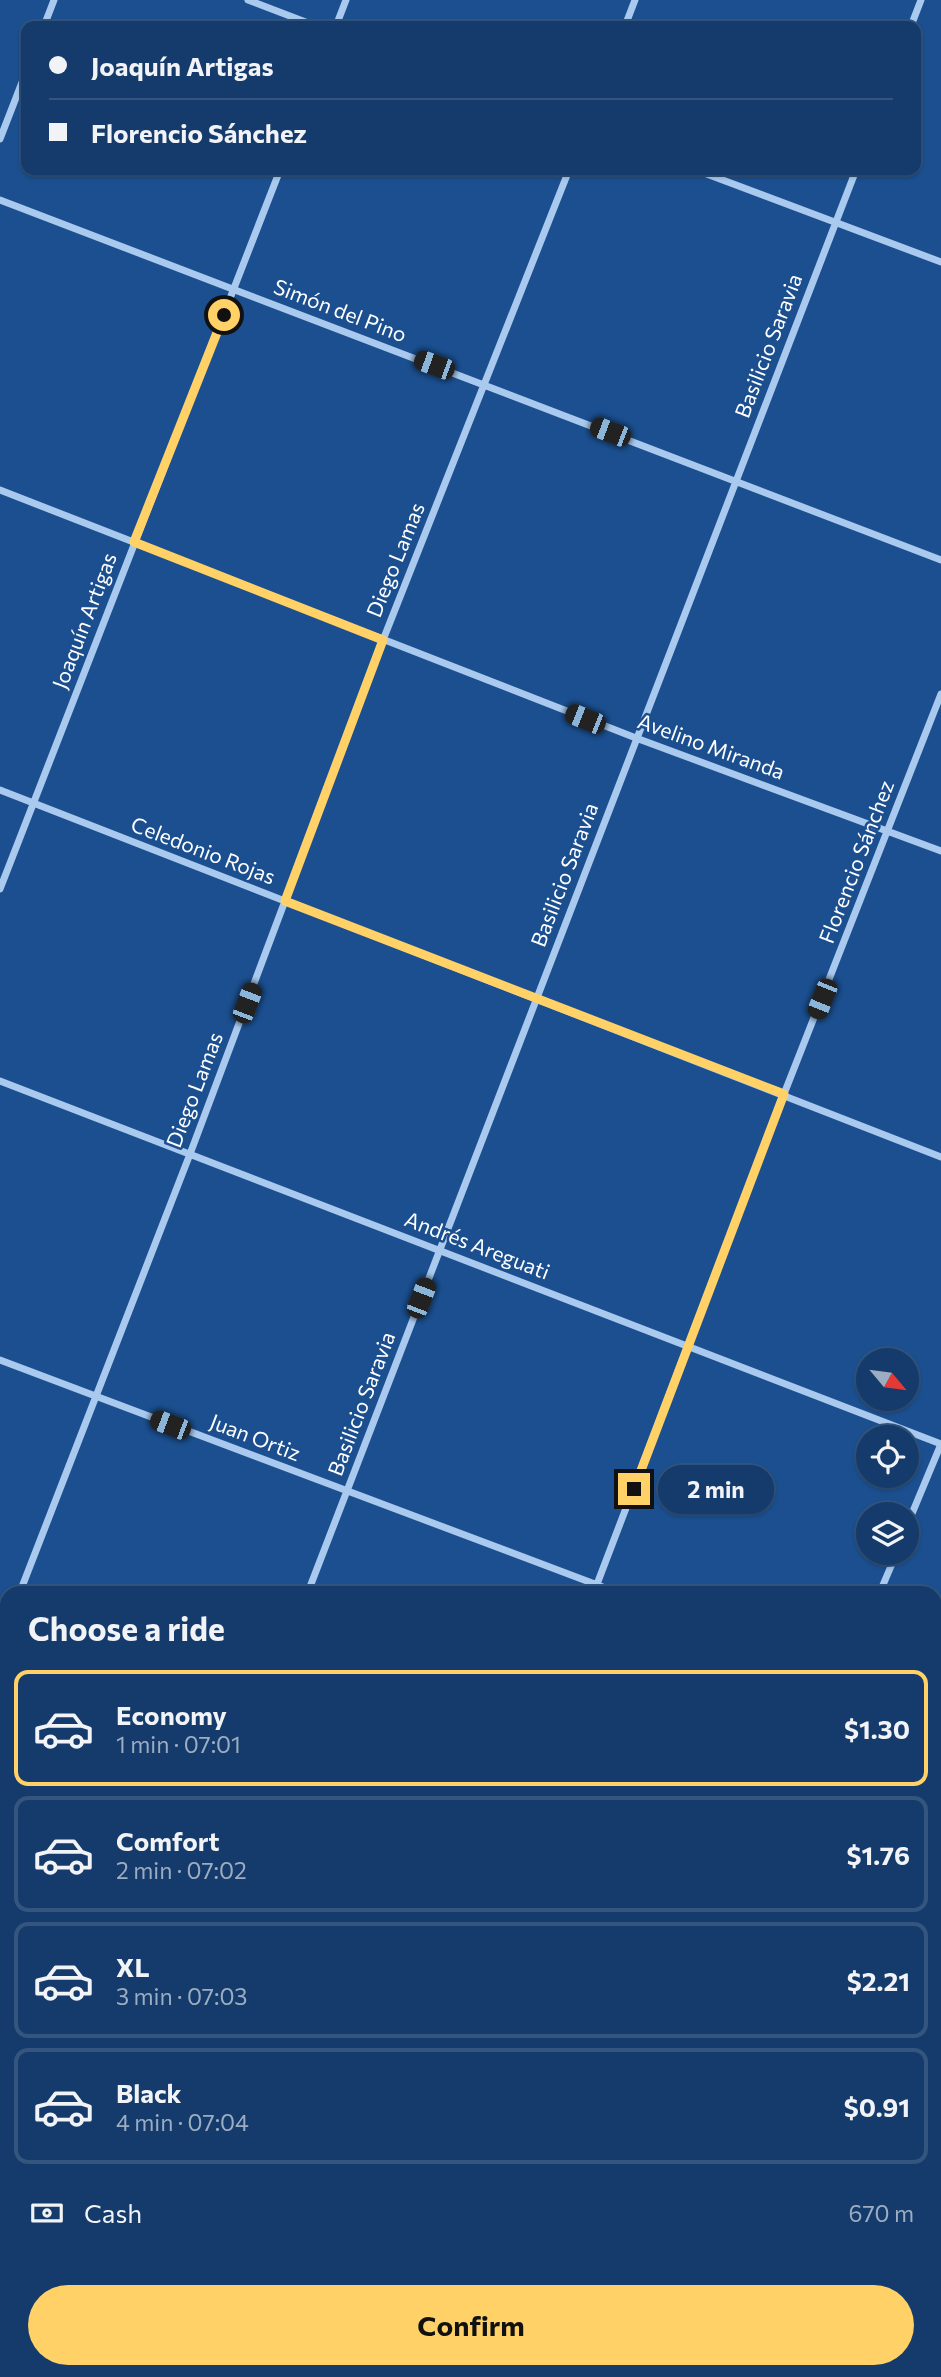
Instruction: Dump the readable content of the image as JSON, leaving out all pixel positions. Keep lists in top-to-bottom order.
{
  "streets": {
    "street": [
      "Simón del Pino",
      "Basilicio Saravia",
      "Diego Lamas",
      "Joaquín Artigas",
      "Avelino Miranda",
      "Celedonio Rojas",
      "Florencio Sánchez",
      "Andrés Areguati",
      "Juan Ortiz"
    ]
  },
  "crossings": [
    ["Simón del Pino", "Basilicio Saravia"],
    ["Simón del Pino", "Diego Lamas"],
    ["Simón del Pino", "Joaquín Artigas"],
    ["Basilicio Saravia", "Avelino Miranda"],
    ["Basilicio Saravia", "Celedonio Rojas"],
    ["Basilicio Saravia", "Andrés Areguati"],
    ["Basilicio Saravia", "Juan Ortiz"],
    ["Diego Lamas", "Avelino Miranda"],
    ["Diego Lamas", "Celedonio Rojas"],
    ["Diego Lamas", "Andrés Areguati"],
    ["Diego Lamas", "Juan Ortiz"],
    ["Joaquín Artigas", "Avelino Miranda"],
    ["Joaquín Artigas", "Celedonio Rojas"],
    ["Avelino Miranda", "Florencio Sánchez"],
    ["Celedonio Rojas", "Florencio Sánchez"],
    ["Florencio Sánchez", "Andrés Areguati"]
  ],
  "north": "bottom right",
  "page": {
    "banner": ["Joaquín Artigas", "Florencio Sánchez"],
    "bubble": "2 min",
    "heading": "Choose a ride",
    "list": [
      {
        "name": "Economy",
        "note": "1 min · 07:01",
        "value": "$1.30"
      },
      {
        "name": "Comfort",
        "note": "2 min · 07:02",
        "value": "$1.76"
      },
      {
        "name": "XL",
        "note": "3 min · 07:03",
        "value": "$2.21"
      },
      {
        "name": "Black",
        "note": "4 min · 07:04",
        "value": "$0.91"
      }
    ],
    "pay": ["Cash", "670 m"],
    "buttons": "Confirm"
  }
}
